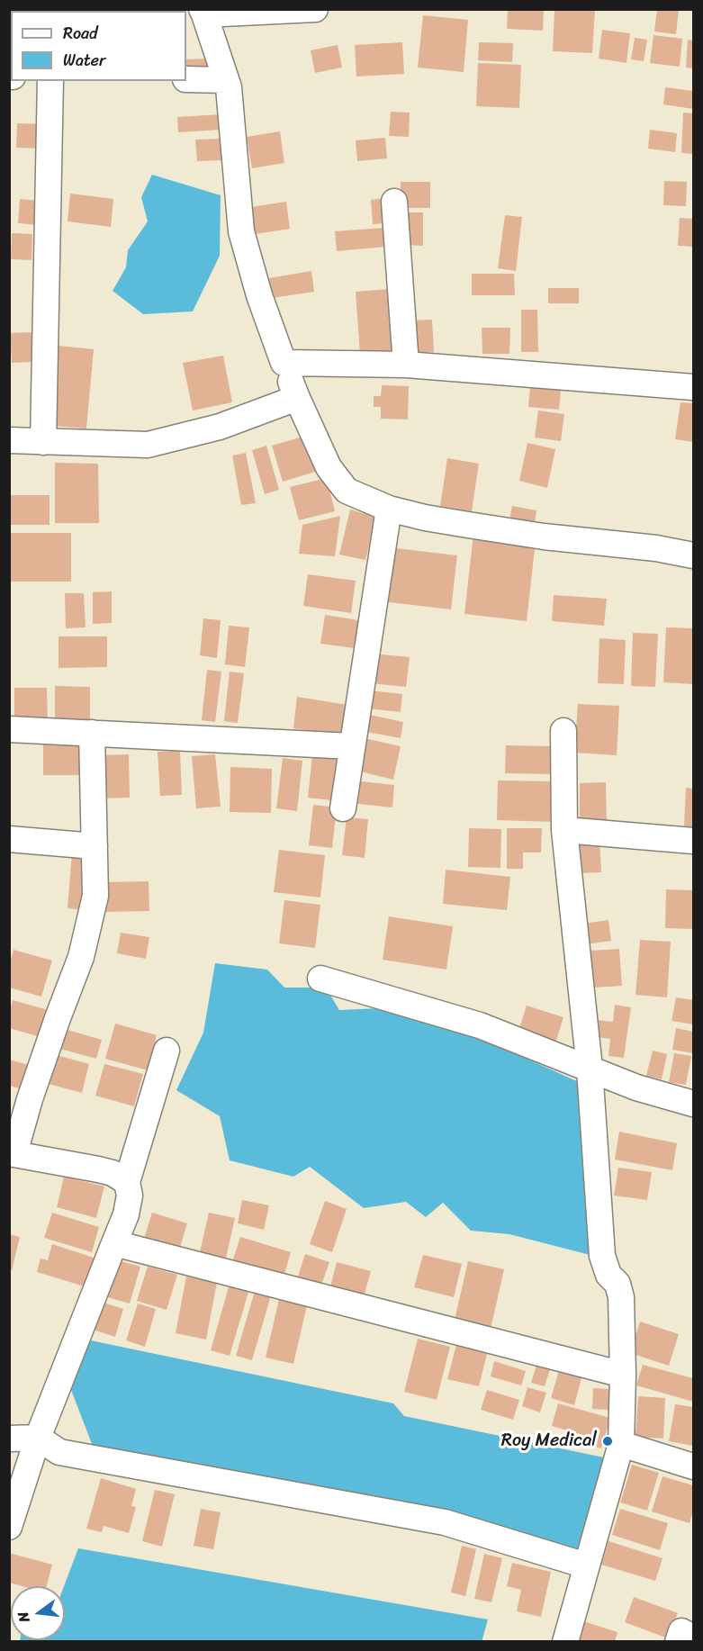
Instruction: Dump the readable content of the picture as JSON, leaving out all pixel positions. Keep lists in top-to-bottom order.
{
  "places": ["Roy Medical"],
  "legend": ["Road", "Water"],
  "north": "left"
}
